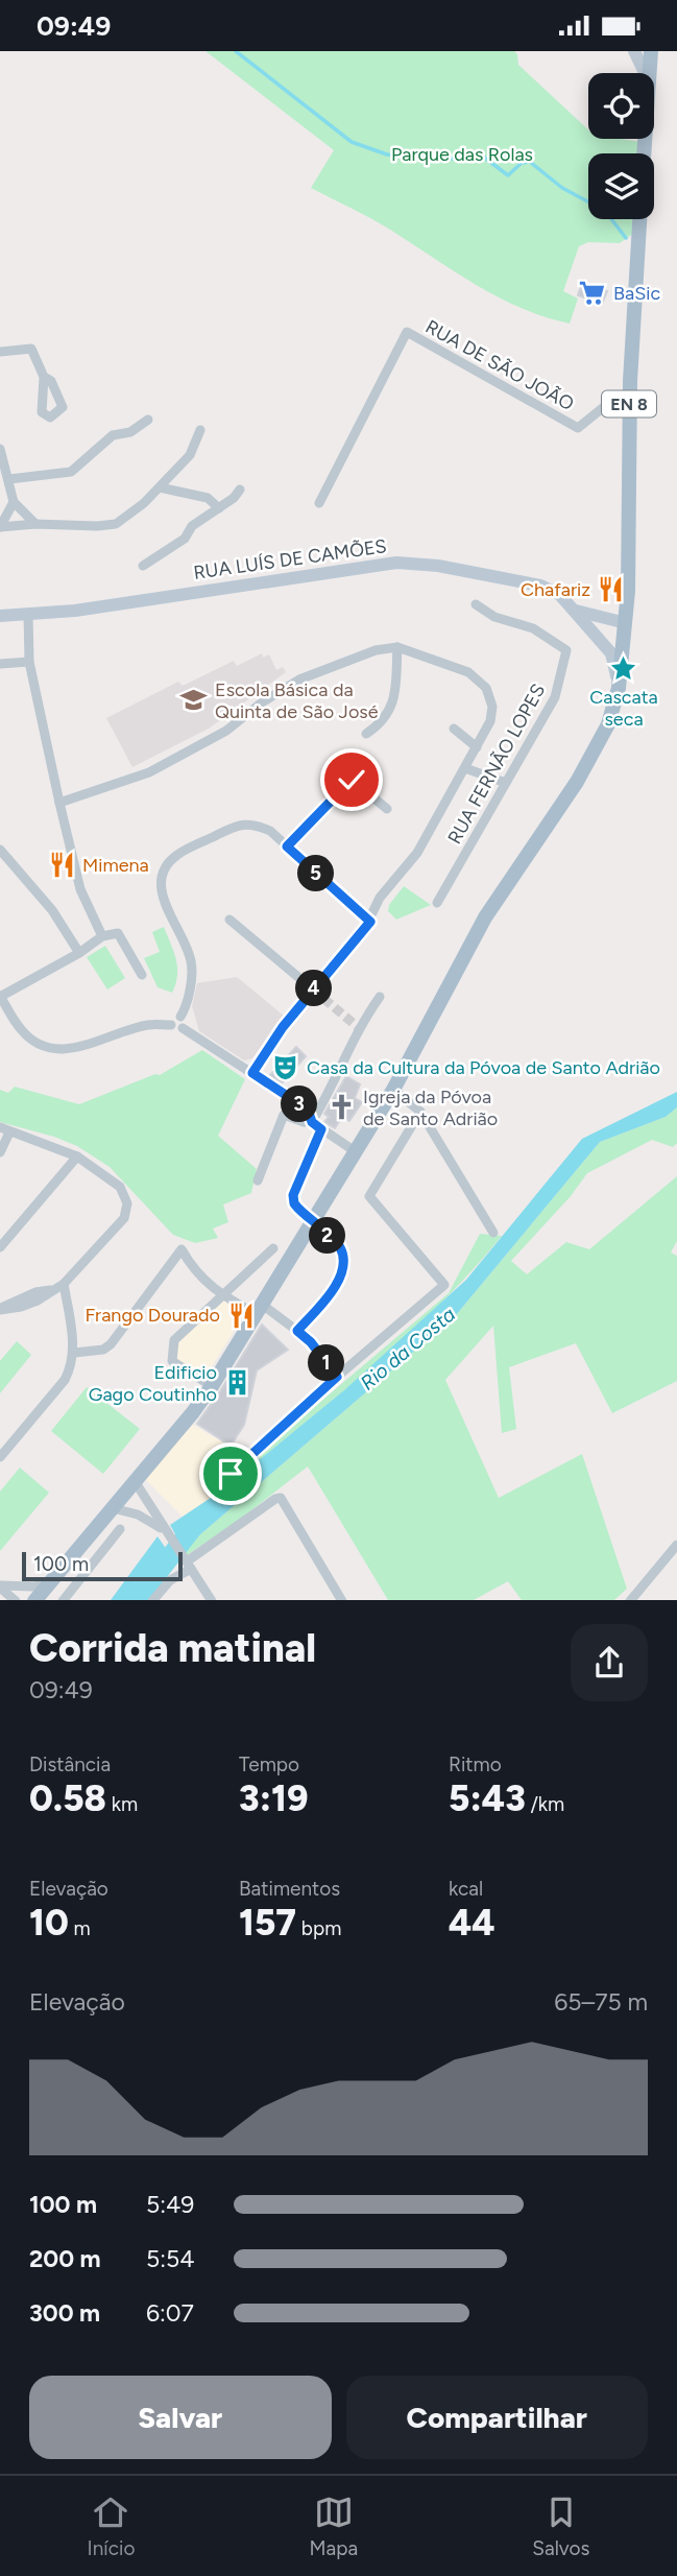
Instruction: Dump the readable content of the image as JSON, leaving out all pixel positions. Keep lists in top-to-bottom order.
{
  "streets": {
    "main road": ["EN 8"],
    "street": ["RUA DE SÃO JOÃO", "RUA LUÍS DE CAMÕES", "RUA FERNÃO LOPES"]
  },
  "crossings": [
    ["RUA DE SÃO JOÃO", "EN 8"],
    ["EN 8", "RUA LUÍS DE CAMÕES"]
  ],
  "water": ["Rio da Costa"],
  "parks": ["Parque das Rolas"],
  "places": {
    "supermarket": ["BaSic"],
    "restaurant": ["Chafariz", "Mimena", "Frango Dourado"],
    "place": ["Cascata seca"],
    "school or university": ["Escola Básica da Quinta de São José"],
    "theatre": ["Casa da Cultura da Póvoa de Santo Adrião"],
    "church": ["Igreja da Póvoa de Santo Adrião"],
    "building": ["Edificio Gago Coutinho"]
  },
  "scale_bar": "100 m",
  "page": {
    "status": "09:49",
    "pins": [
      "5",
      "4",
      "3",
      "2",
      "1"
    ],
    "scale": "100 m",
    "heading": ["Corrida matinal", "09:49"],
    "stats": [
      ["Distância", "0.58 km"],
      ["Tempo", "3:19"],
      ["Ritmo", "5:43 /km"],
      ["Elevação", "10 m"],
      ["Batimentos", "157 bpm"],
      ["kcal", "44"]
    ],
    "chart": ["Elevação", "65–75 m"],
    "list": [
      {
        "name": "100 m",
        "note": "5:49"
      },
      {
        "name": "200 m",
        "note": "5:54"
      },
      {
        "name": "300 m",
        "note": "6:07"
      }
    ],
    "buttons": ["Salvar", "Compartilhar"],
    "tabs": ["Início", "Mapa", "Salvos"]
  }
}
